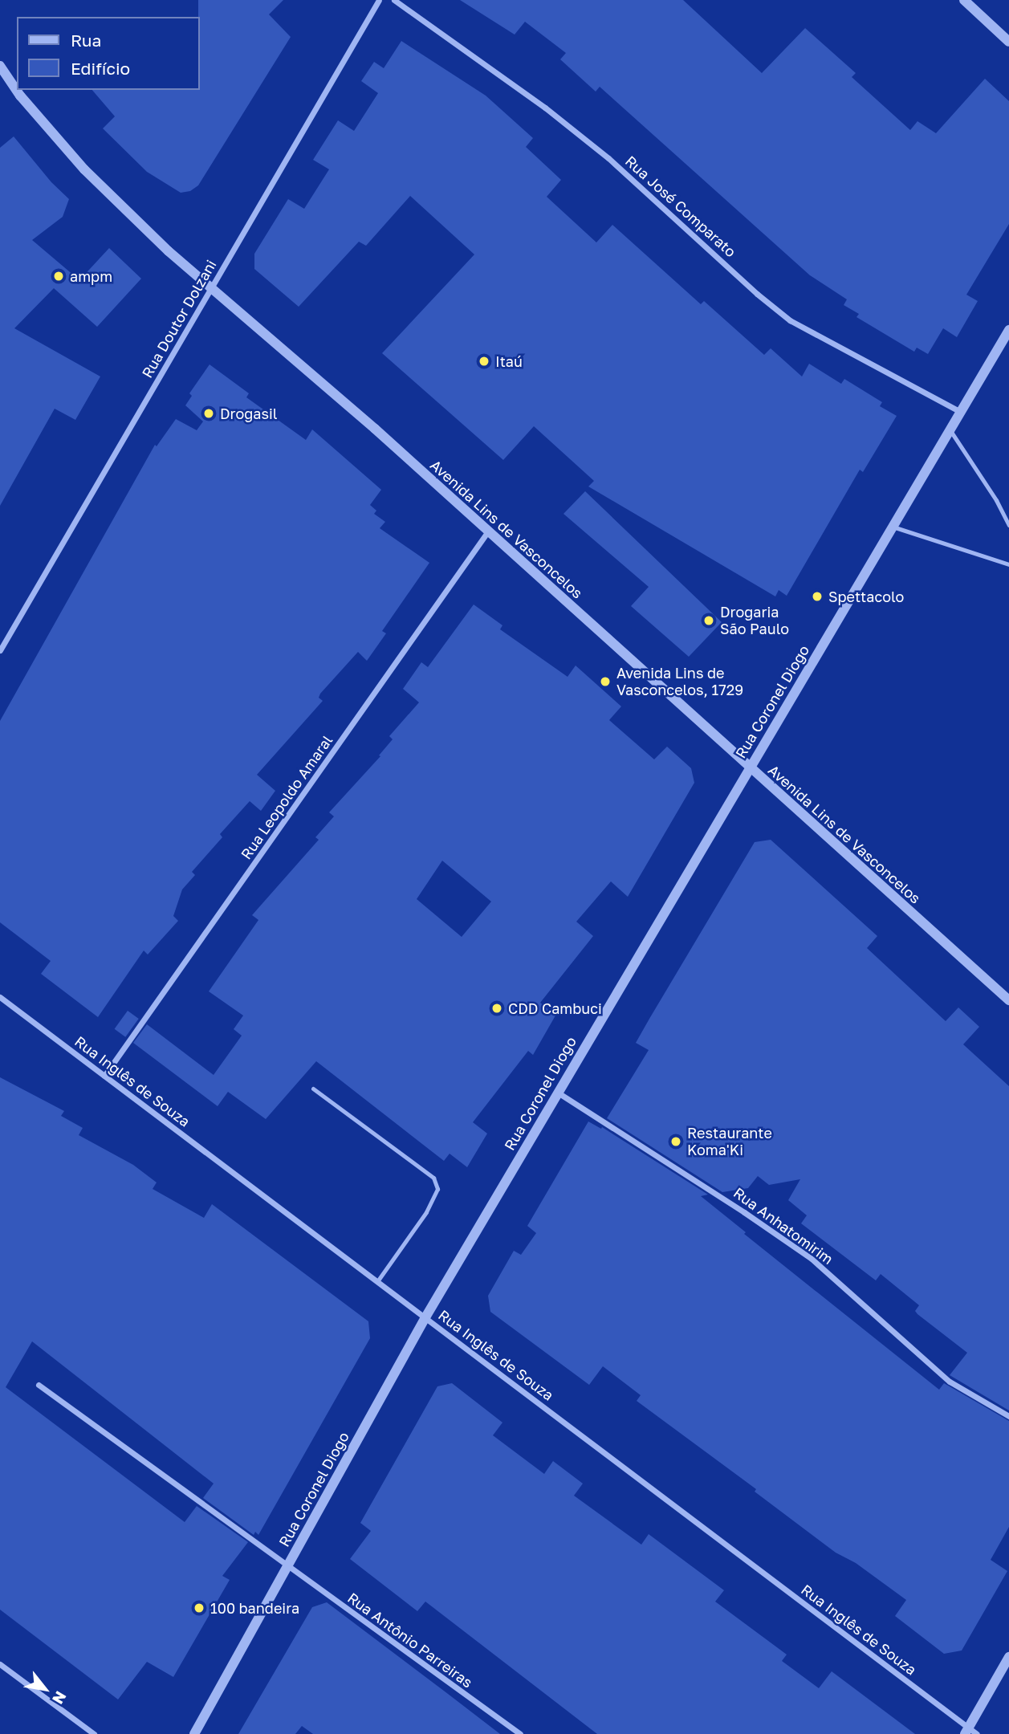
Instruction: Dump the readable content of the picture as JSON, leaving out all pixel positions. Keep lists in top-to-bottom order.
{
  "streets": {
    "street": [
      "Rua José Comparato",
      "Rua Doutor Dolzani",
      "Avenida Lins de Vasconcelos",
      "Rua Coronel Diogo",
      "Rua Leopoldo Amaral",
      "Rua Inglês de Souza",
      "Rua Anhatomirim",
      "Rua Antônio Parreiras"
    ]
  },
  "crossings": [
    ["Rua José Comparato", "Rua Coronel Diogo"],
    ["Rua Doutor Dolzani", "Avenida Lins de Vasconcelos"],
    ["Avenida Lins de Vasconcelos", "Rua Coronel Diogo"],
    ["Avenida Lins de Vasconcelos", "Rua Leopoldo Amaral"],
    ["Rua Coronel Diogo", "Rua Inglês de Souza"],
    ["Rua Coronel Diogo", "Rua Anhatomirim"],
    ["Rua Coronel Diogo", "Rua Antônio Parreiras"],
    ["Rua Leopoldo Amaral", "Rua Inglês de Souza"]
  ],
  "places": [
    "ampm",
    "Itaú",
    "Drogasil",
    "Spettacolo",
    "Drogaria São Paulo",
    "Avenida Lins de Vasconcelos, 1729",
    "CDD Cambuci",
    "Restaurante Koma'Ki",
    "100 bandeira"
  ],
  "legend": ["Rua", "Edifício"],
  "north": "bottom right"
}
